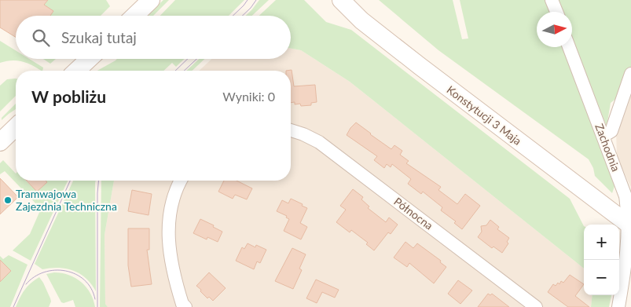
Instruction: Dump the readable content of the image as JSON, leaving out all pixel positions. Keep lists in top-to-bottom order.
{
  "streets": {
    "street": ["Konstytucji 3 Maja", "Zachodnia", "Północna"]
  },
  "crossings": [
    ["Konstytucji 3 Maja", "Zachodnia"]
  ],
  "places": ["Tramwajowa Zajezdnia Techniczna"],
  "north": "right",
  "page": {
    "search": "Szukaj tutaj",
    "heading": ["W pobliżu", "Wyniki: 0"],
    "map_buttons": ["+", "−"]
  }
}
